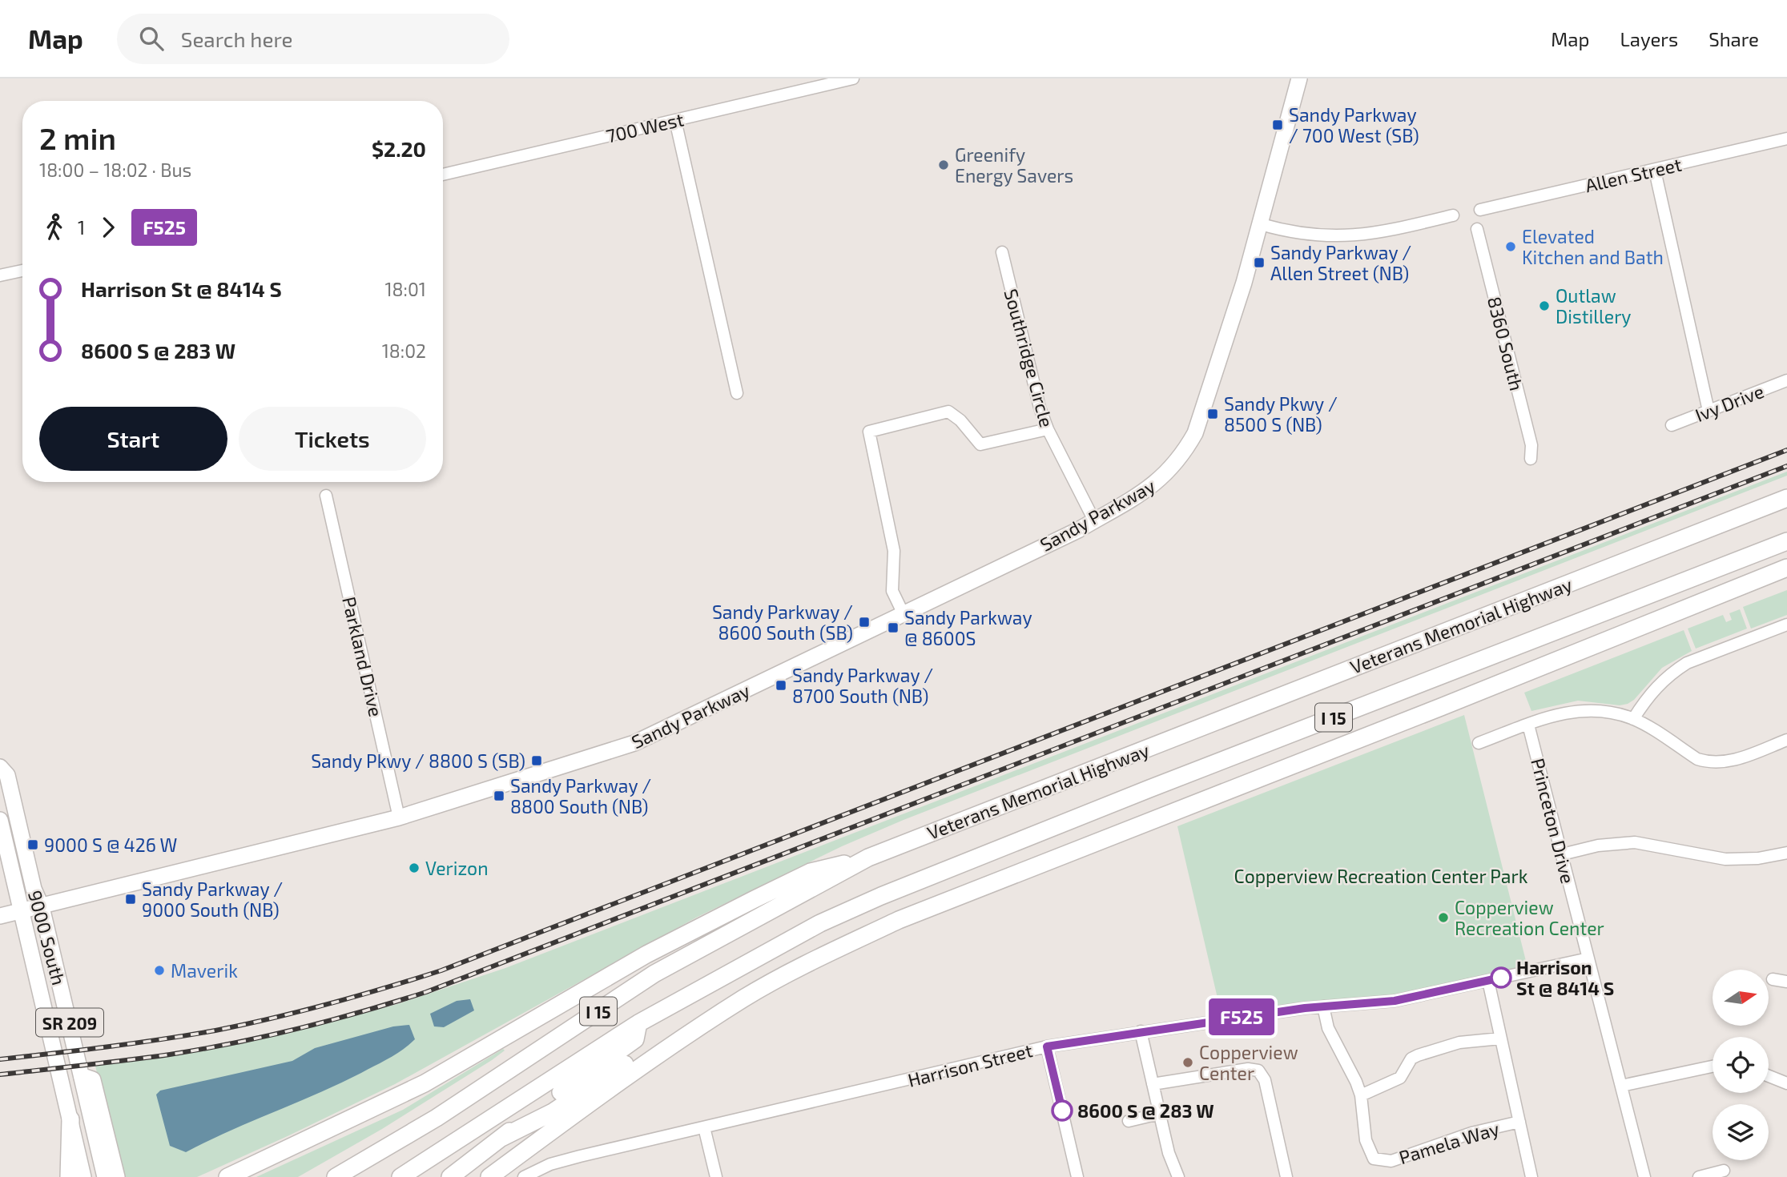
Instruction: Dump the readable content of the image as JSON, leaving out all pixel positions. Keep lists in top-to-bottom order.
{
  "streets": {
    "highway": ["Veterans Memorial Highway", "I 15"],
    "main road": ["Sandy Parkway", "9000 South", "SR 209"],
    "street": [
      "700 West",
      "Allen Street",
      "8360 South",
      "Southridge Circle",
      "Ivy Drive",
      "Parkland Drive",
      "Princeton Drive",
      "Harrison Street",
      "Pamela Way"
    ]
  },
  "crossings": [
    ["Southridge Circle", "Sandy Parkway"],
    ["Sandy Parkway", "Parkland Drive"],
    ["Sandy Parkway", "9000 South"],
    ["Princeton Drive", "Harrison Street"],
    ["Harrison Street", "Pamela Way"]
  ],
  "parks": ["Copperview Recreation Center Park"],
  "places": {
    "transit": [
      "Sandy Parkway / 700 West (SB)",
      "Sandy Parkway / Allen Street (NB)",
      "Sandy Pkwy / 8500 S (NB)",
      "Sandy Parkway / 8600 South (SB)",
      "Sandy Parkway @ 8600S",
      "Sandy Parkway / 8700 South (NB)",
      "Sandy Pkwy / 8800 S (SB)",
      "Sandy Parkway / 8800 South (NB)",
      "9000 S @ 426 W",
      "Sandy Parkway / 9000 South (NB)"
    ],
    "other": [
      "Greenify Energy Savers",
      "Elevated Kitchen and Bath",
      "Outlaw Distillery",
      "Verizon",
      "Copperview Recreation Center",
      "Maverik",
      "Harrison St @ 8414 S",
      "Copperview Center",
      "8600 S @ 283 W"
    ]
  },
  "lines": ["bus line F525"],
  "north": "right",
  "page": {
    "header": "Map",
    "search": "Search here",
    "nav": ["Map", "Layers", "Share"],
    "on_map": "F525",
    "heading": ["2 min", "18:00 – 18:02 · Bus", "$2.20"],
    "legs": ["1", "F525"],
    "list": [
      {
        "name": "Harrison St @ 8414 S",
        "value": "18:01"
      },
      {
        "name": "8600 S @ 283 W",
        "value": "18:02"
      }
    ],
    "buttons": ["Start", "Tickets"]
  }
}
